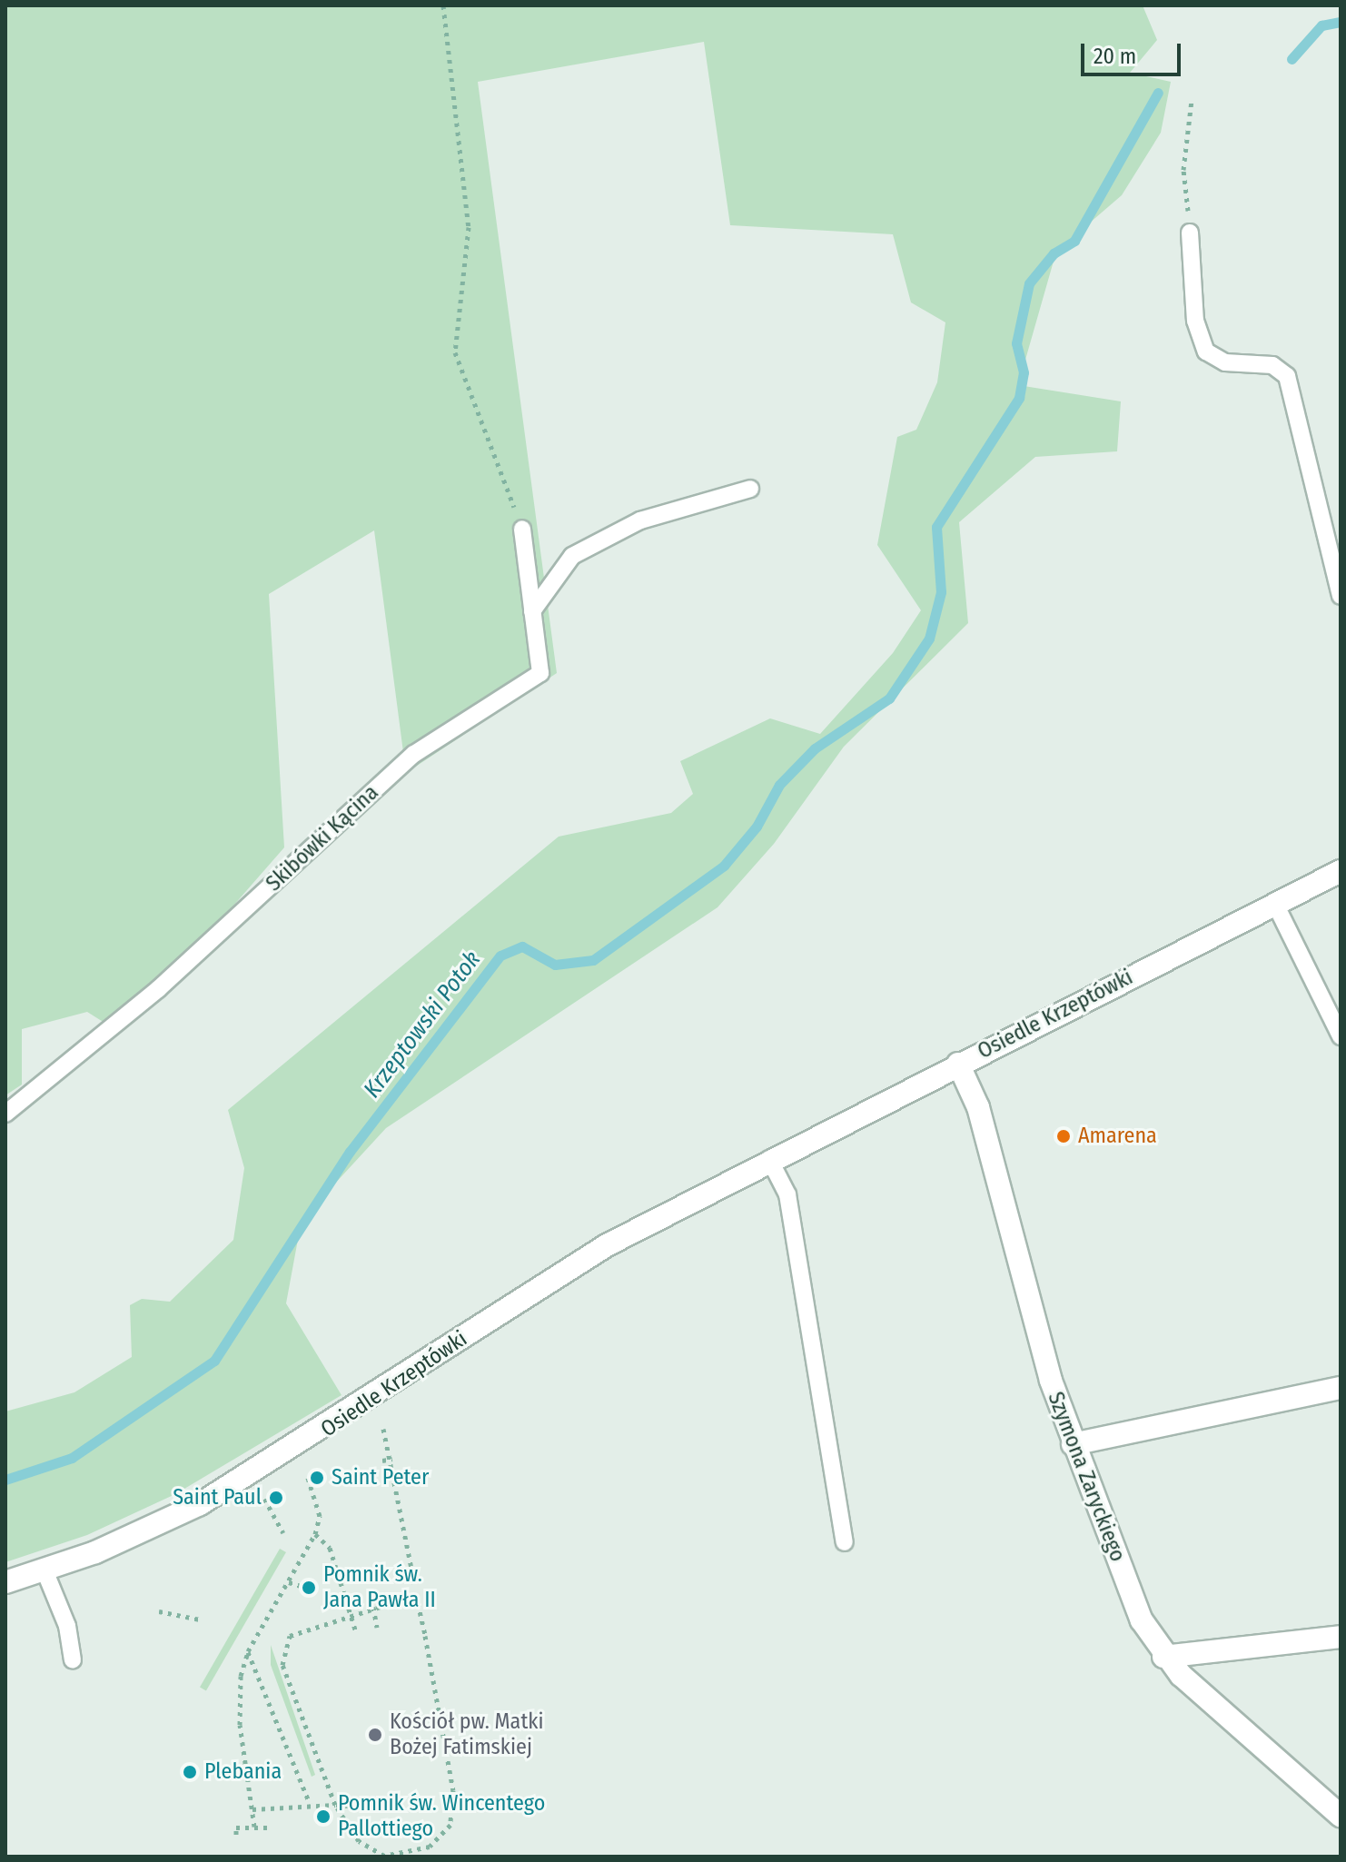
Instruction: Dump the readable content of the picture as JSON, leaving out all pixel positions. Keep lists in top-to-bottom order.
{
  "streets": {
    "main road": ["Osiedle Krzeptówki", "Szymona Zaryckiego"],
    "lane": ["Skibówki Kącina"]
  },
  "crossings": [
    ["Osiedle Krzeptówki", "Szymona Zaryckiego"]
  ],
  "water": ["Krzeptowski Potok"],
  "places": [
    "Amarena",
    "Saint Peter",
    "Saint Paul",
    "Pomnik św. Jana Pawła II",
    "Kościół pw. Matki Bożej Fatimskiej",
    "Plebania",
    "Pomnik św. Wincentego Pallottiego"
  ],
  "scale_bar": "20 m"
}
